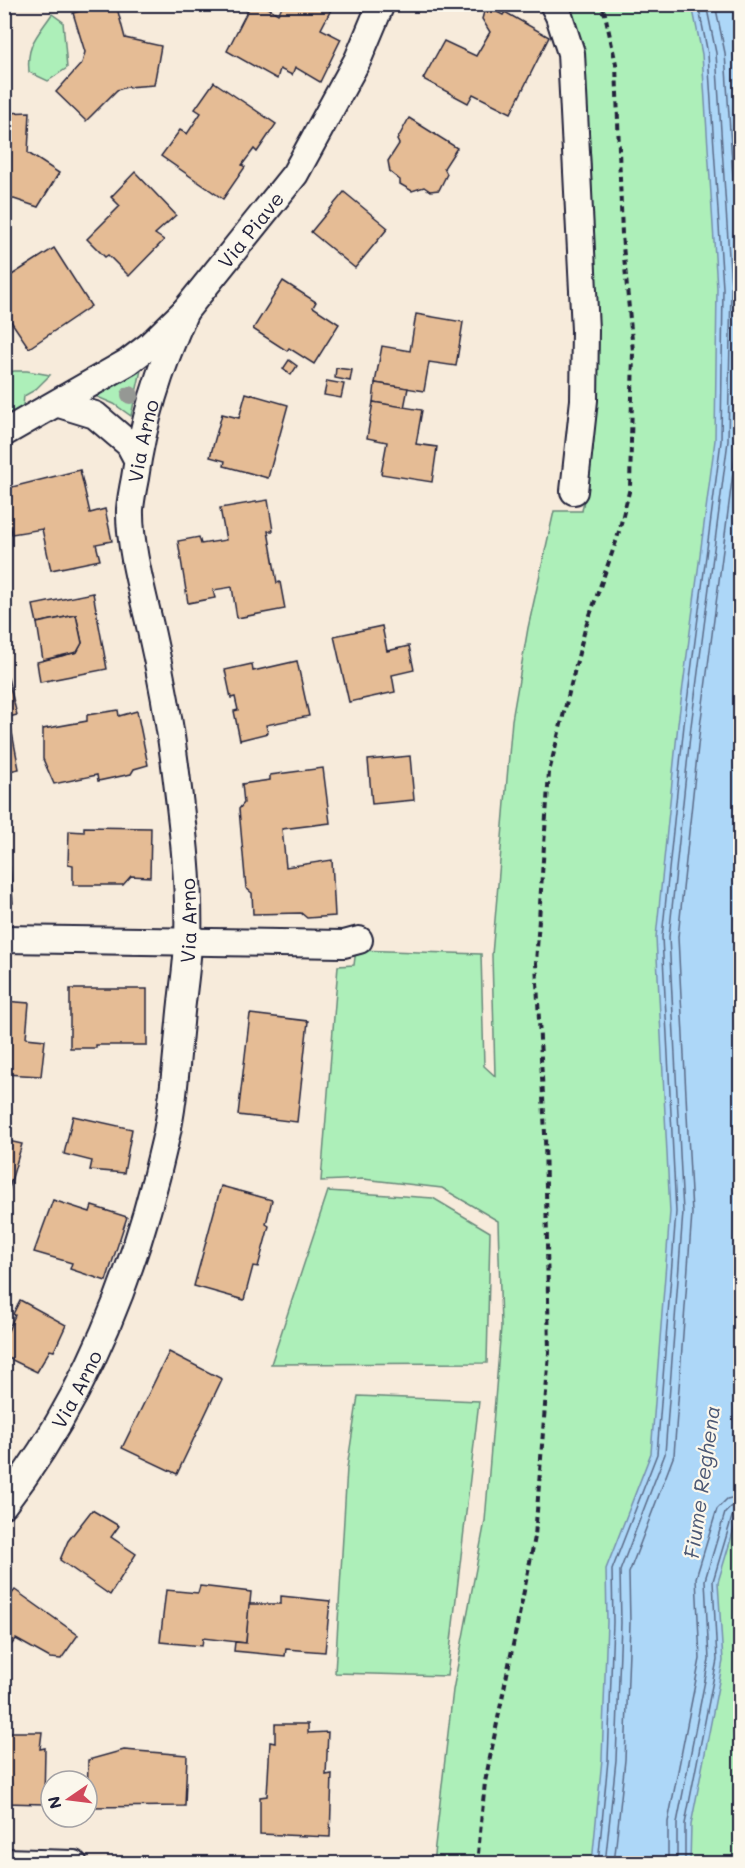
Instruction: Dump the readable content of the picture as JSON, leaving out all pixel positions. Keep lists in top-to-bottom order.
{
  "streets": {
    "street": ["Via Piave", "Via Arno"]
  },
  "crossings": [
    ["Via Piave", "Via Arno"]
  ],
  "water": ["Fiume Reghena"],
  "north": "left"
}
